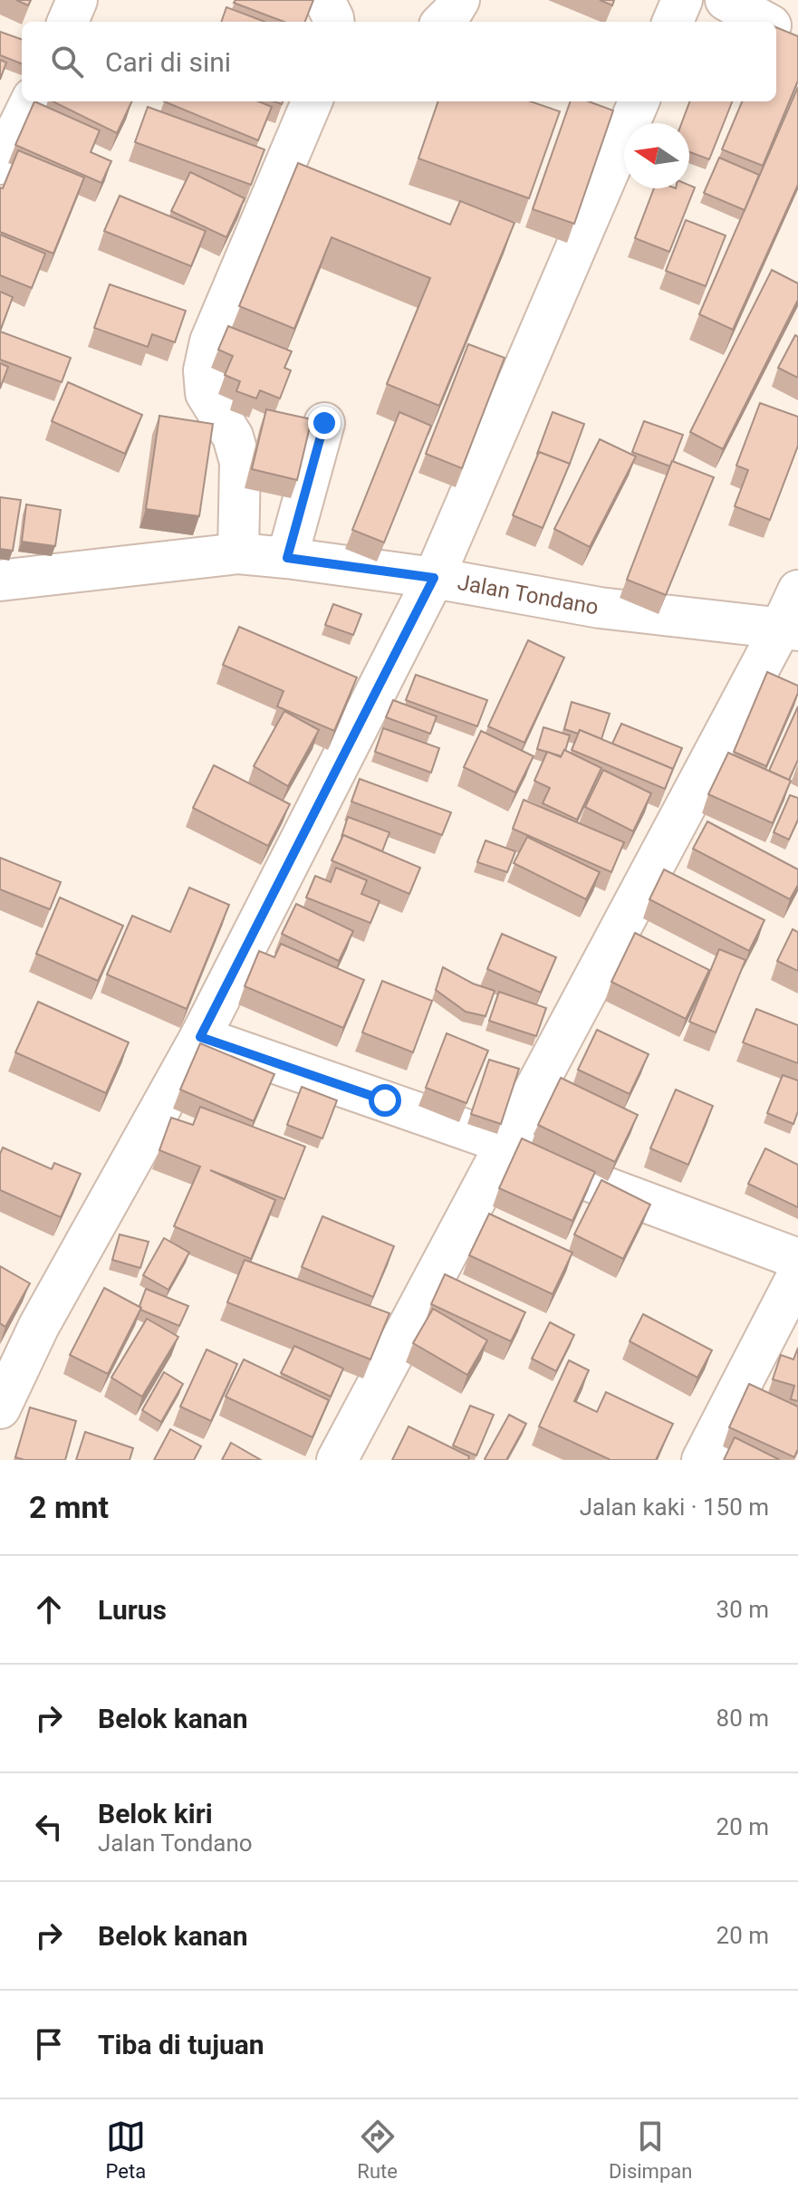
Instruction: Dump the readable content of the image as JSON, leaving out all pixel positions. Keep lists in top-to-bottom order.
{
  "streets": {
    "street": ["Jalan Tondano"]
  },
  "north": "left",
  "page": {
    "search": "Cari di sini",
    "heading": ["2 mnt", "Jalan kaki · 150 m"],
    "list": [
      ["Lurus", "30 m"],
      ["Belok kanan", "80 m"],
      ["Belok kiri", "Jalan Tondano", "20 m"],
      ["Belok kanan", "20 m"],
      "Tiba di tujuan"
    ],
    "nav": ["Peta", "Rute", "Disimpan"]
  }
}
